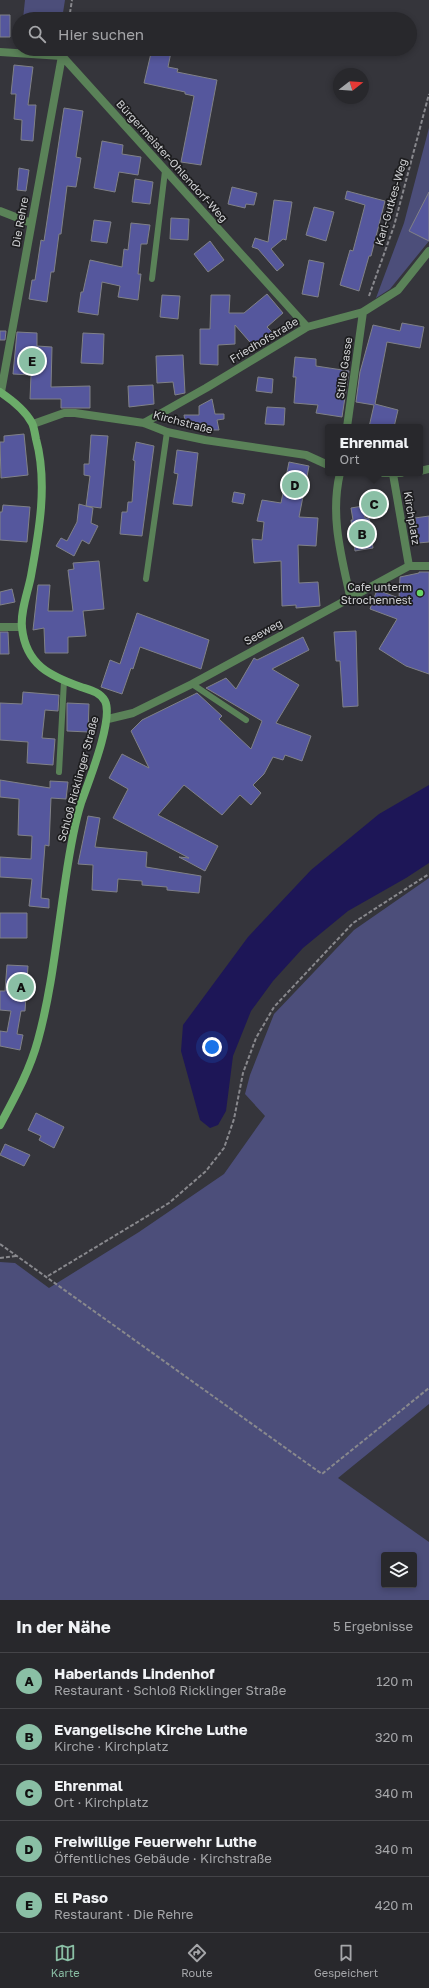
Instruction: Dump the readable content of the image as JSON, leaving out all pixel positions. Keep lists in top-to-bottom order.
{
  "streets": {
    "street": [
      "Bürgermeister-Ohlendorf-Weg",
      "Die Rehre",
      "Friedhofstraße",
      "Stille Gasse",
      "Kirchstraße",
      "Kirchplatz",
      "Seeweg",
      "Schloß Ricklinger Straße"
    ],
    "path": ["Karl-Gutkes-Weg"]
  },
  "crossings": [
    ["Bürgermeister-Ohlendorf-Weg", "Die Rehre"],
    ["Bürgermeister-Ohlendorf-Weg", "Friedhofstraße"],
    ["Karl-Gutkes-Weg", "Friedhofstraße"],
    ["Karl-Gutkes-Weg", "Stille Gasse"],
    ["Die Rehre", "Schloß Ricklinger Straße"],
    ["Friedhofstraße", "Stille Gasse"],
    ["Friedhofstraße", "Kirchstraße"],
    ["Kirchstraße", "Schloß Ricklinger Straße"],
    ["Kirchplatz", "Seeweg"],
    ["Seeweg", "Schloß Ricklinger Straße"]
  ],
  "places": ["Cafe unterm Strochennest"],
  "north": "right",
  "page": {
    "search": "Hier suchen",
    "pins": [
      "E",
      "D",
      "C",
      "B",
      "A"
    ],
    "popup": ["Ehrenmal", "Ort"],
    "heading": ["In der Nähe", "5 Ergebnisse"],
    "list": [
      {
        "mark": "A",
        "name": "Haberlands Lindenhof",
        "note": "Restaurant · Schloß Ricklinger Straße",
        "value": "120 m"
      },
      {
        "mark": "B",
        "name": "Evangelische Kirche Luthe",
        "note": "Kirche · Kirchplatz",
        "value": "320 m"
      },
      {
        "mark": "C",
        "name": "Ehrenmal",
        "note": "Ort · Kirchplatz",
        "value": "340 m"
      },
      {
        "mark": "D",
        "name": "Freiwillige Feuerwehr Luthe",
        "note": "Öffentliches Gebäude · Kirchstraße",
        "value": "340 m"
      },
      {
        "mark": "E",
        "name": "El Paso",
        "note": "Restaurant · Die Rehre",
        "value": "420 m"
      }
    ],
    "nav": ["Karte", "Route", "Gespeichert"]
  }
}
